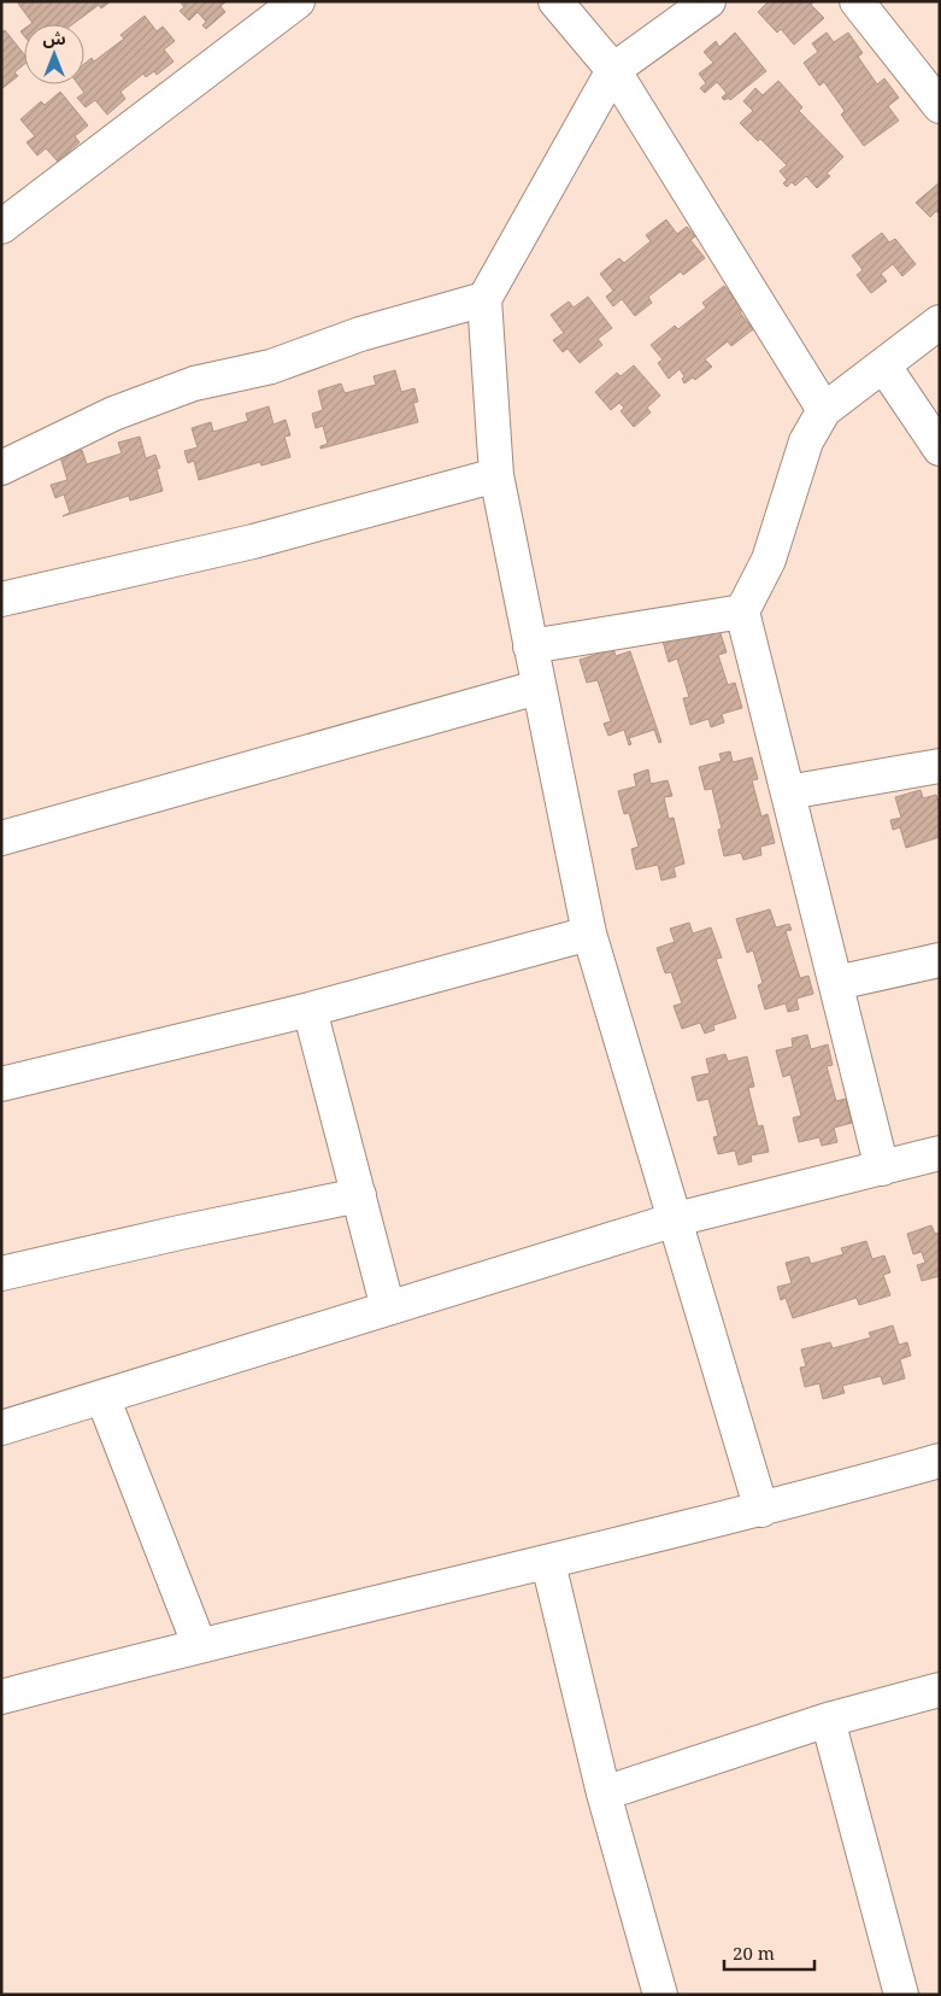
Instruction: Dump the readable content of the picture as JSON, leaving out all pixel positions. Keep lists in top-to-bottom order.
{
  "scale_bar": "20 m",
  "north": "top"
}
